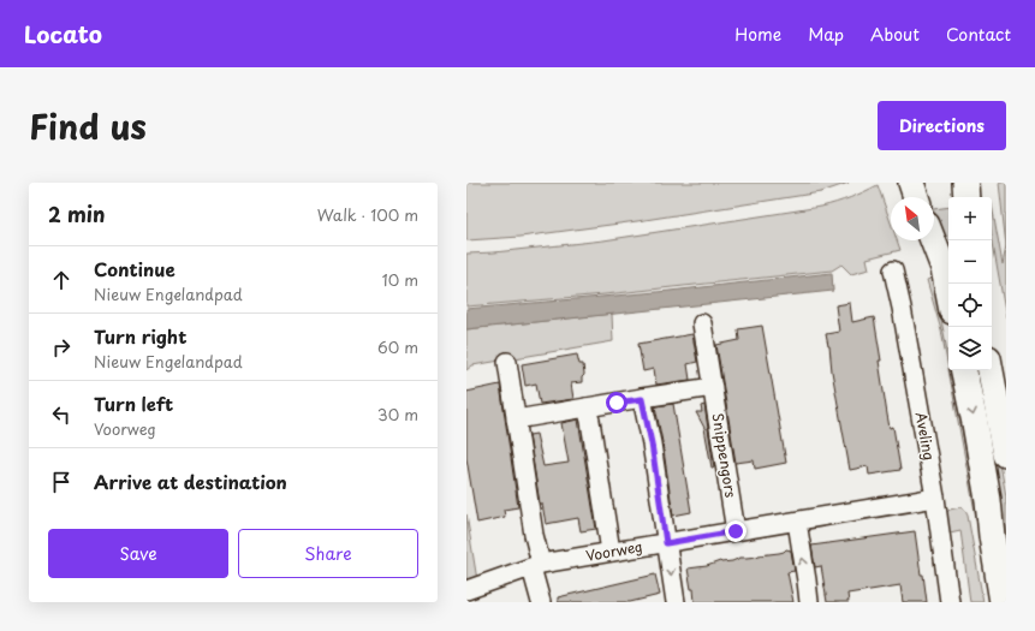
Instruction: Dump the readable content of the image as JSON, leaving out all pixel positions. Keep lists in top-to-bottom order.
{
  "streets": {
    "street": ["Aveling", "Snippengors", "Voorweg"]
  },
  "crossings": [
    ["Aveling", "Voorweg"],
    ["Snippengors", "Voorweg"]
  ],
  "north": "top left",
  "page": {
    "header": "Locato",
    "nav": [
      "Home",
      "Map",
      "About",
      "Contact"
    ],
    "title": "Find us",
    "buttons": [
      "Directions",
      ["Save", "Share"]
    ],
    "heading": ["2 min", "Walk · 100 m"],
    "map_buttons": ["+", "−"],
    "list": [
      ["Continue", "Nieuw Engelandpad", "10 m"],
      ["Turn right", "Nieuw Engelandpad", "60 m"],
      ["Turn left", "Voorweg", "30 m"],
      "Arrive at destination"
    ]
  }
}
